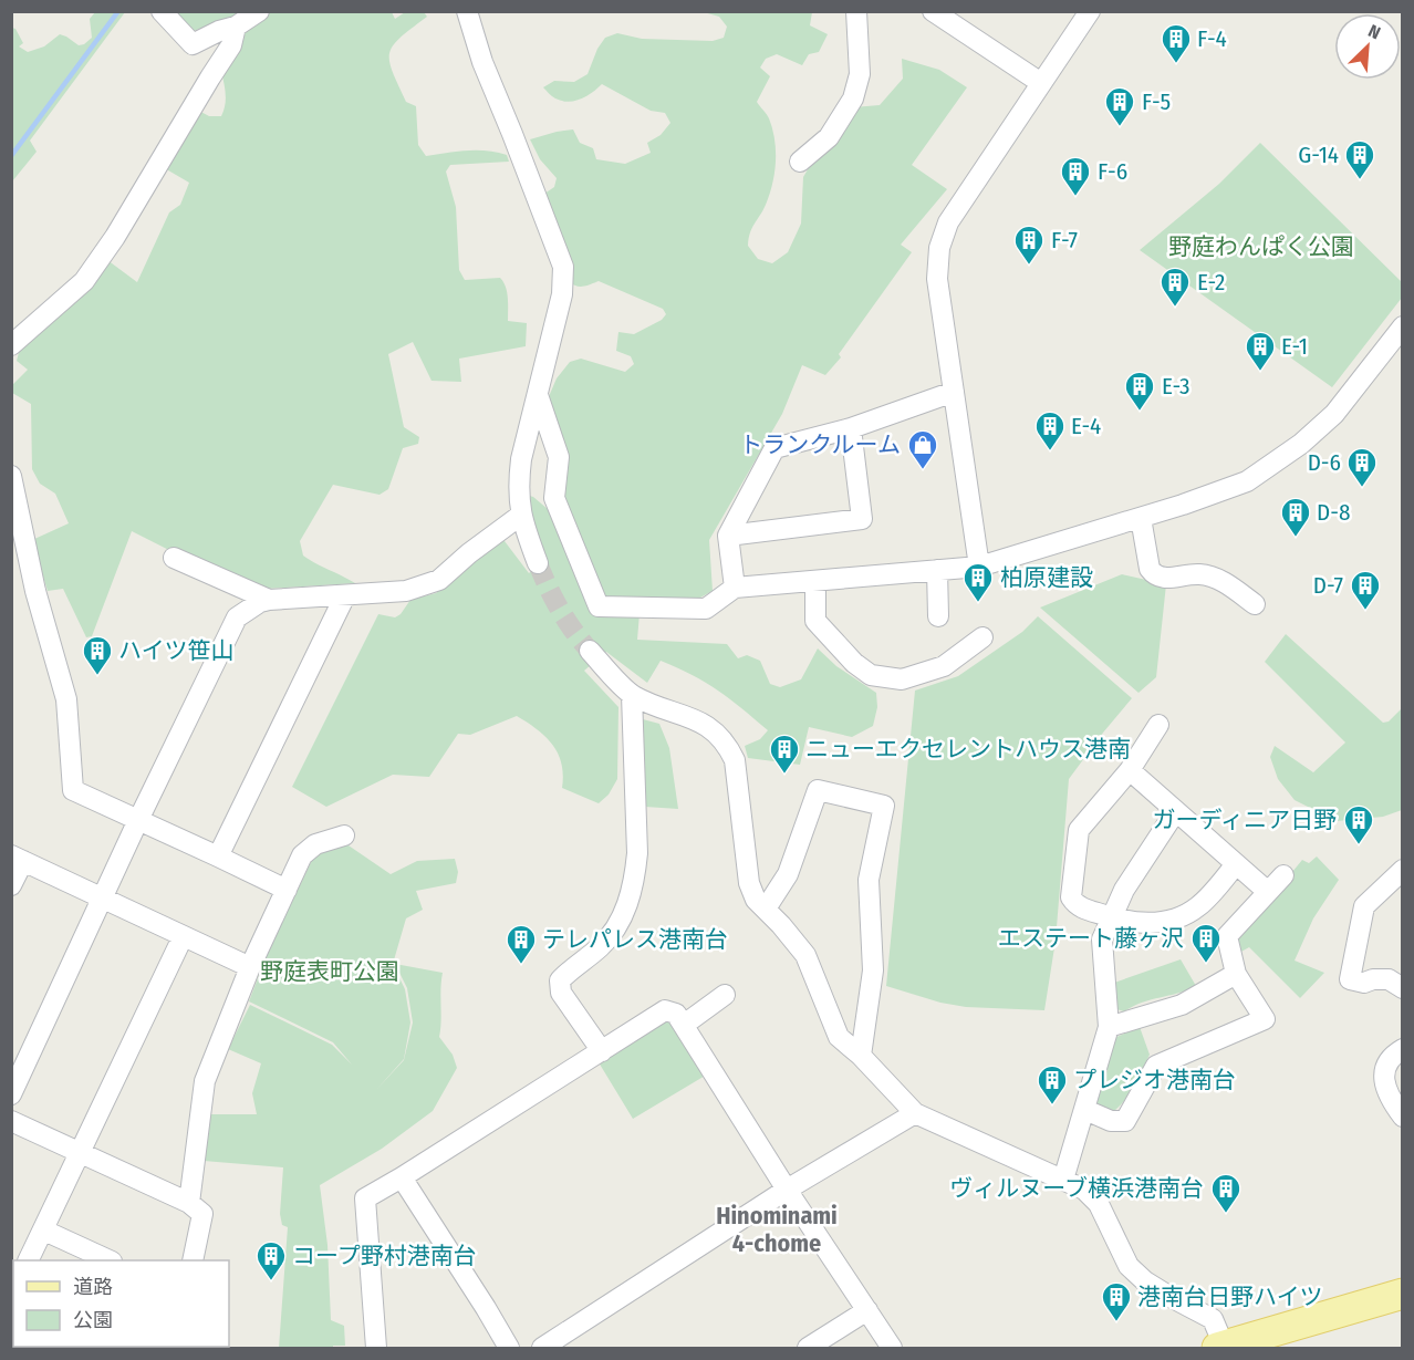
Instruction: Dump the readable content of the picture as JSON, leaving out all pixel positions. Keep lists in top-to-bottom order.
{
  "districts": ["Hinominami 4-chome"],
  "parks": ["野庭わんぱく公園", "野庭表町公園"],
  "places": {
    "building": [
      "F-4",
      "F-5",
      "G-14",
      "F-6",
      "F-7",
      "E-2",
      "E-1",
      "E-3",
      "E-4",
      "D-6",
      "D-8",
      "柏原建設",
      "D-7",
      "ハイツ笹山",
      "ニューエクセレントハウス港南",
      "ガーディニア日野",
      "エステート藤ヶ沢",
      "テレパレス港南台",
      "プレジオ港南台",
      "ヴィルヌーブ横浜港南台",
      "コープ野村港南台",
      "港南台日野ハイツ"
    ],
    "shop": ["トランクルーム"]
  },
  "legend": ["道路", "公園"],
  "north": "top right"
}
